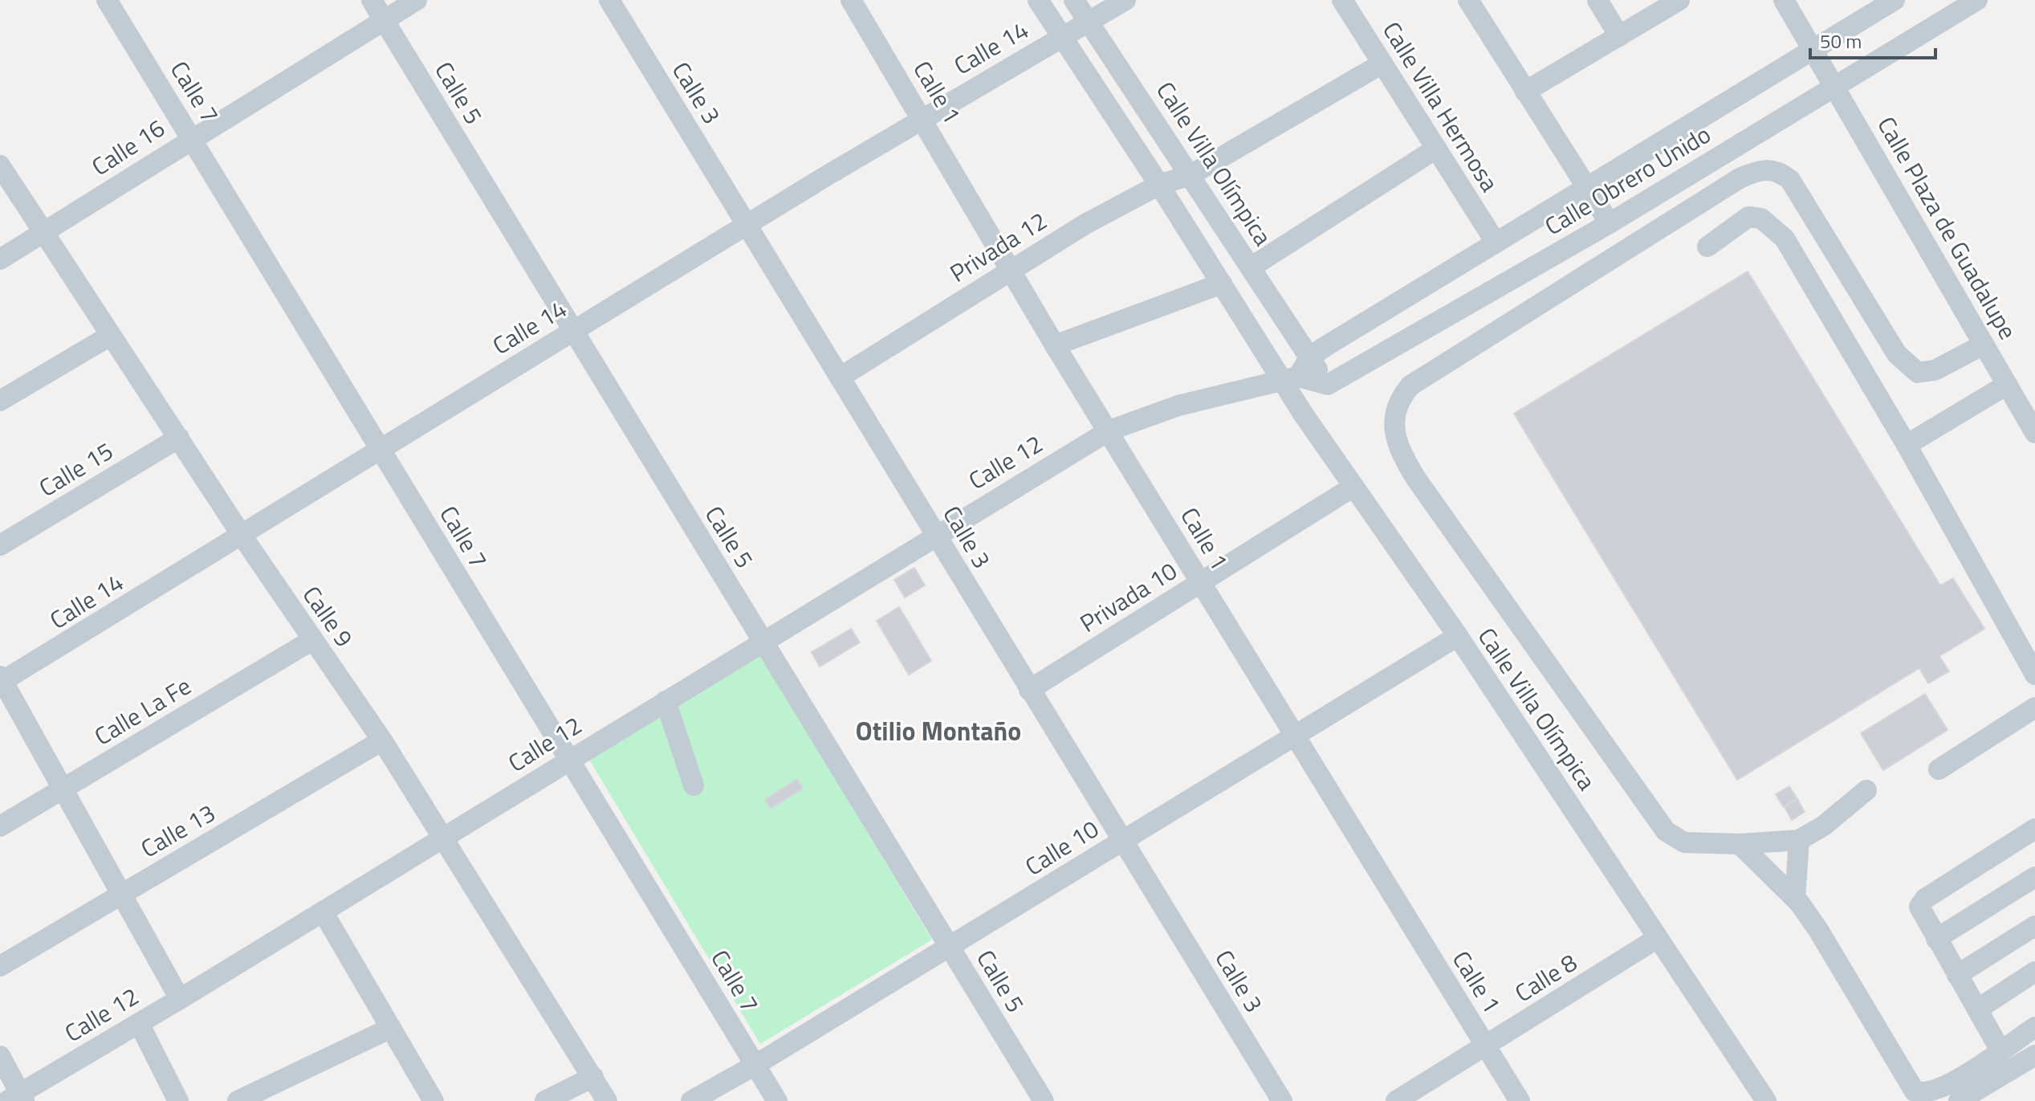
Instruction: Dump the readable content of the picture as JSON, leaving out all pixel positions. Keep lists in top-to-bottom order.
{
  "streets": {
    "street": [
      "Calle 14",
      "Calle 7",
      "Calle 1",
      "Calle 5",
      "Calle 3",
      "Calle Villa Hermosa",
      "Calle 16",
      "Calle Villa Olímpica",
      "Calle Obrero Unido",
      "Calle Plaza de Guadalupe",
      "Privada 12",
      "Calle 12",
      "Calle 15",
      "Privada 10",
      "Calle 9",
      "Calle La Fe",
      "Calle 13",
      "Calle 10",
      "Calle 8"
    ]
  },
  "crossings": [
    ["Calle 14", "Calle 7"],
    ["Calle 14", "Calle 1"],
    ["Calle 14", "Calle 5"],
    ["Calle 14", "Calle 3"],
    ["Calle 14", "Calle Villa Olímpica"],
    ["Calle 14", "Calle 9"],
    ["Calle 7", "Calle 16"],
    ["Calle 7", "Calle 12"],
    ["Calle 7", "Calle 10"],
    ["Calle 1", "Privada 12"],
    ["Calle 1", "Calle 12"],
    ["Calle 1", "Privada 10"],
    ["Calle 1", "Calle 10"],
    ["Calle 1", "Calle 8"],
    ["Calle 5", "Calle 16"],
    ["Calle 5", "Calle 12"],
    ["Calle 5", "Calle 10"],
    ["Calle 3", "Privada 12"],
    ["Calle 3", "Calle 12"],
    ["Calle 3", "Privada 10"],
    ["Calle 3", "Calle 10"],
    ["Calle Villa Hermosa", "Calle Obrero Unido"],
    ["Calle Villa Hermosa", "Privada 12"],
    ["Calle 16", "Calle 9"],
    ["Calle Villa Olímpica", "Calle Obrero Unido"],
    ["Calle Villa Olímpica", "Privada 12"],
    ["Calle Villa Olímpica", "Privada 10"],
    ["Calle Villa Olímpica", "Calle 10"],
    ["Calle Villa Olímpica", "Calle 8"],
    ["Calle Obrero Unido", "Calle Plaza de Guadalupe"],
    ["Calle 12", "Calle 9"],
    ["Calle 15", "Calle 9"],
    ["Calle 9", "Calle La Fe"],
    ["Calle 9", "Calle 13"]
  ],
  "districts": ["Otilio Montaño"],
  "scale_bar": "50 m"
}
